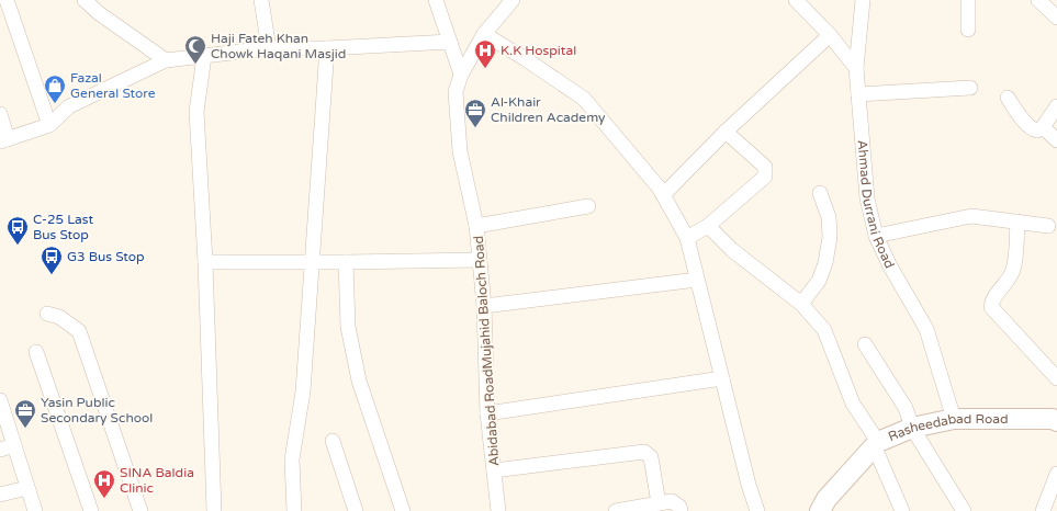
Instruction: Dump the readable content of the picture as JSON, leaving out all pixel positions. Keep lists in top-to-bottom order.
{
  "streets": {
    "main road": ["Rasheedabad Road"],
    "street": ["Ahmad Durrani Road", "Abidabad RoadMujahid Baloch Road"]
  },
  "crossings": [
    ["Ahmad Durrani Road", "Rasheedabad Road"]
  ],
  "places": {
    "mosque": ["Haji Fateh Khan Chowk Haqani Masjid"],
    "hospital": ["K.K Hospital", "SINA Baldia Clinic"],
    "shop": ["Fazal General Store"],
    "office": ["Al-Khair Children Academy", "Yasin Public Secondary School"],
    "bus stop": ["C-25 Last Bus Stop", "G3 Bus Stop"]
  }
}
